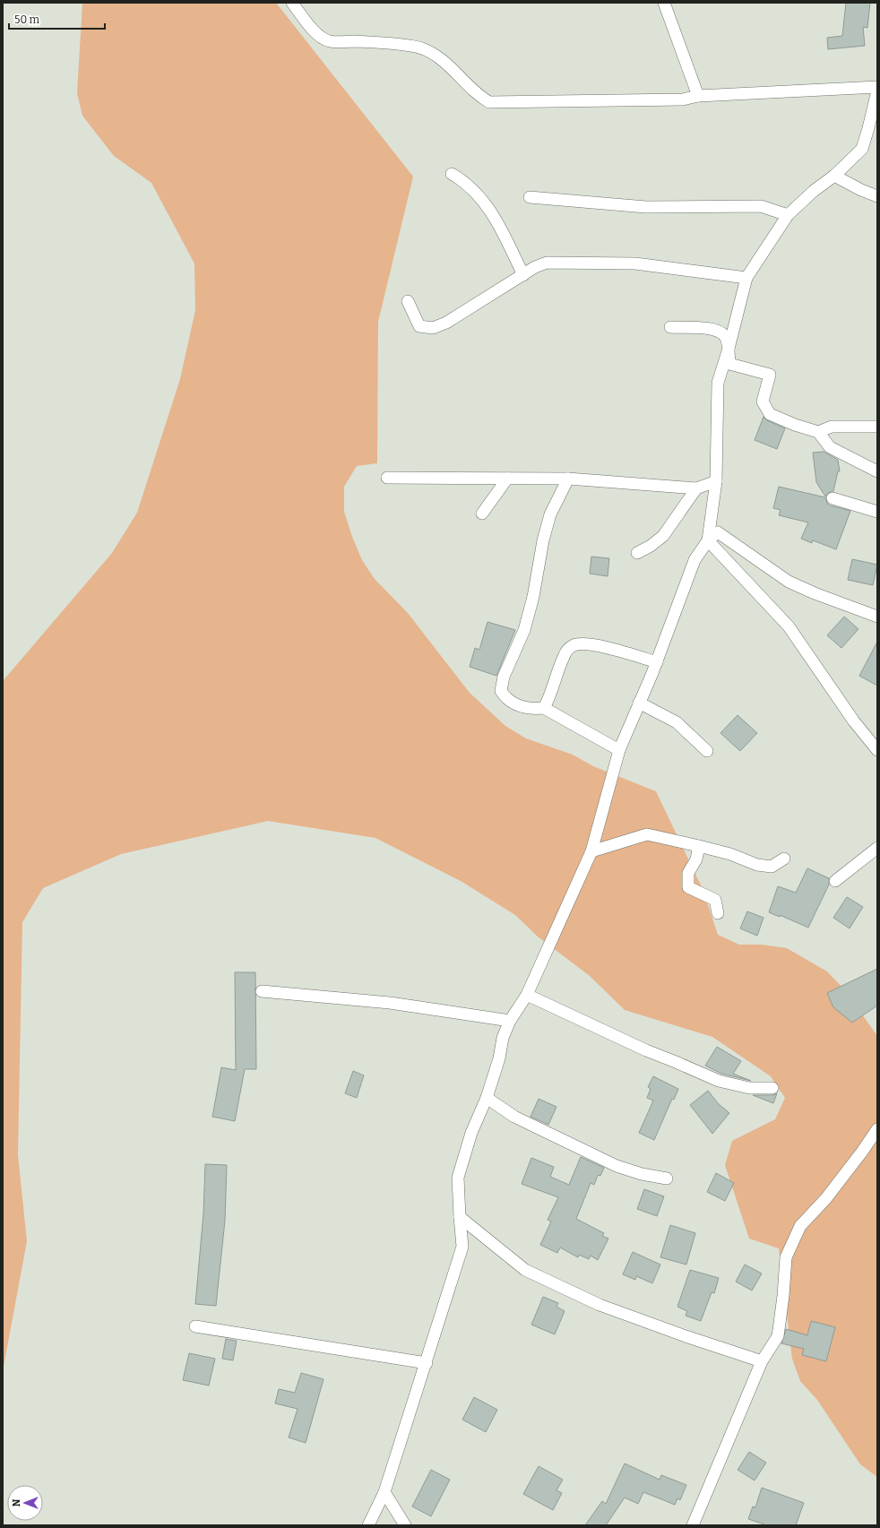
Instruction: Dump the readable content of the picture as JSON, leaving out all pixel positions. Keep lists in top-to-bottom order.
{
  "scale_bar": "50 m",
  "north": "left"
}
